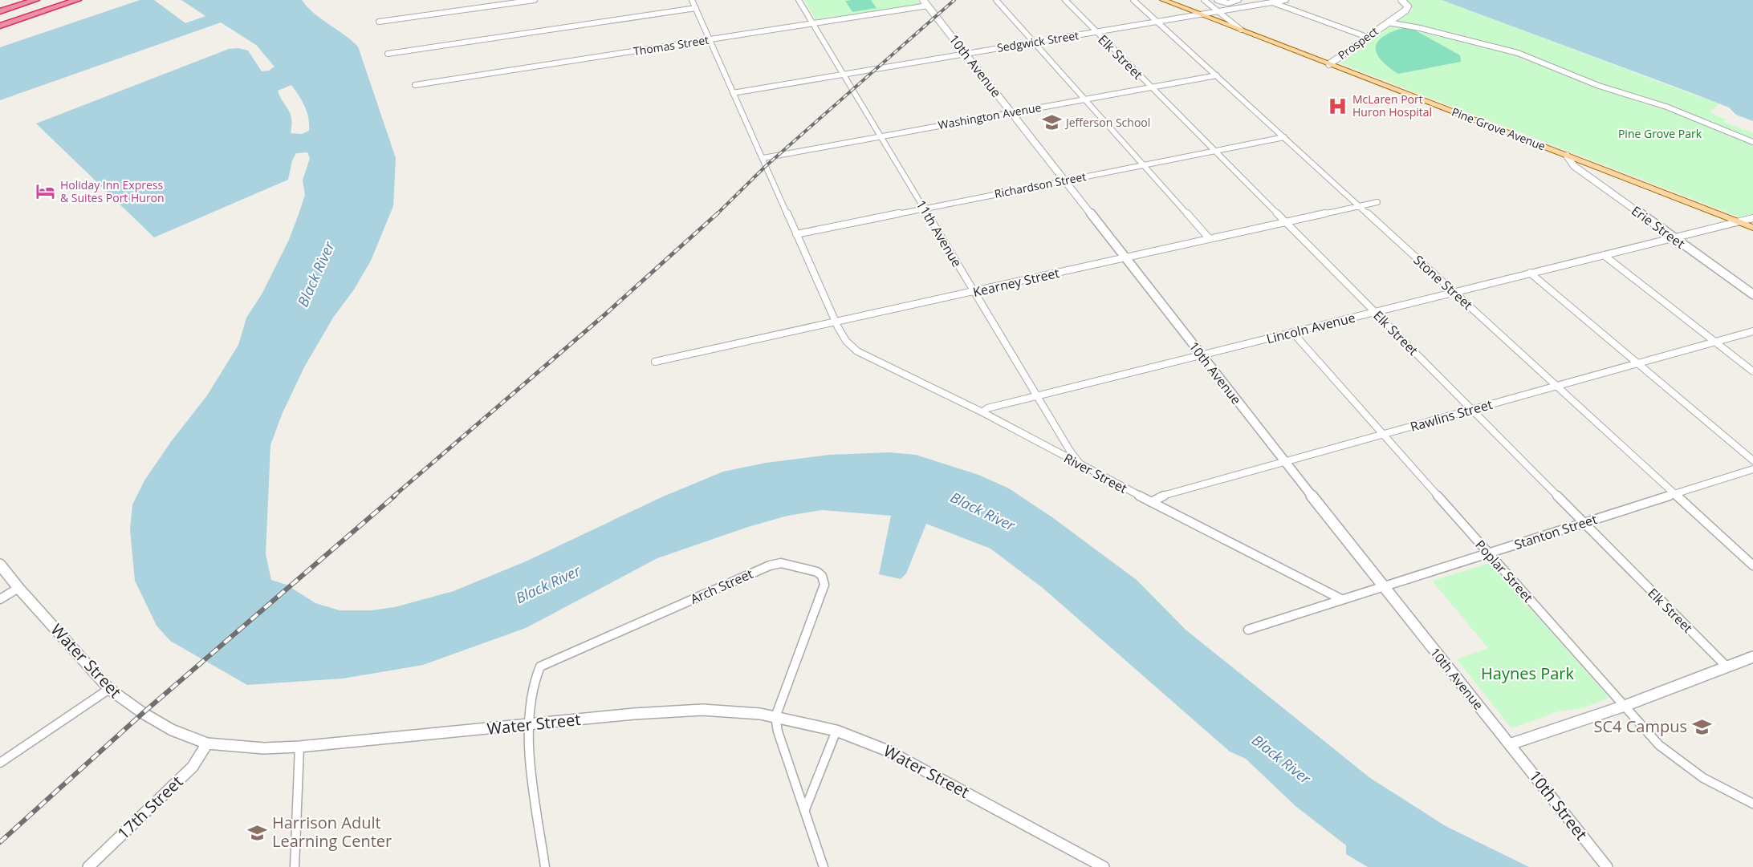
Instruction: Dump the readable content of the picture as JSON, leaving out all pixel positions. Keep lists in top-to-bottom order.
{
  "streets": {
    "main road": ["Pine Grove Avenue"],
    "street": [
      "Sedgwick Street",
      "Prospect",
      "Thomas Street",
      "Elk Street",
      "10th Avenue",
      "Washington Avenue",
      "Richardson Street",
      "Erie Street",
      "11th Avenue",
      "Kearney Street",
      "Stone Street",
      "Lincoln Avenue",
      "Rawlins Street",
      "River Street",
      "Stanton Street",
      "Poplar Street",
      "Arch Street",
      "Water Street",
      "10th Street",
      "17th Street"
    ]
  },
  "crossings": [
    ["Sedgwick Street", "Elk Street"],
    ["Sedgwick Street", "10th Avenue"],
    ["Sedgwick Street", "Pine Grove Avenue"],
    ["Sedgwick Street", "11th Avenue"],
    ["Sedgwick Street", "Stone Street"],
    ["Prospect", "Pine Grove Avenue"],
    ["Thomas Street", "10th Avenue"],
    ["Thomas Street", "11th Avenue"],
    ["Elk Street", "Washington Avenue"],
    ["Elk Street", "Richardson Street"],
    ["Elk Street", "Kearney Street"],
    ["Elk Street", "Lincoln Avenue"],
    ["Elk Street", "Rawlins Street"],
    ["Elk Street", "Stanton Street"],
    ["10th Avenue", "Washington Avenue"],
    ["10th Avenue", "Richardson Street"],
    ["10th Avenue", "Kearney Street"],
    ["10th Avenue", "Lincoln Avenue"],
    ["10th Avenue", "Rawlins Street"],
    ["10th Avenue", "Stanton Street"],
    ["10th Avenue", "10th Street"],
    ["Washington Avenue", "11th Avenue"],
    ["Washington Avenue", "Stone Street"],
    ["Pine Grove Avenue", "Erie Street"],
    ["Pine Grove Avenue", "Lincoln Avenue"],
    ["Richardson Street", "11th Avenue"],
    ["Richardson Street", "Stone Street"],
    ["Erie Street", "Lincoln Avenue"],
    ["11th Avenue", "Kearney Street"],
    ["11th Avenue", "Lincoln Avenue"],
    ["11th Avenue", "River Street"],
    ["Kearney Street", "Stone Street"],
    ["Kearney Street", "River Street"],
    ["Stone Street", "Lincoln Avenue"],
    ["Stone Street", "Rawlins Street"],
    ["Stone Street", "Stanton Street"],
    ["Lincoln Avenue", "River Street"],
    ["Lincoln Avenue", "Poplar Street"],
    ["Rawlins Street", "River Street"],
    ["Rawlins Street", "Poplar Street"],
    ["River Street", "Stanton Street"],
    ["Stanton Street", "Poplar Street"],
    ["Arch Street", "Water Street"],
    ["Water Street", "17th Street"]
  ],
  "water": ["Black River"],
  "parks": ["Pine Grove Park", "Haynes Park"],
  "places": {
    "hospital": ["McLaren Port Huron Hospital"],
    "school or university": ["Jefferson School", "SC4 Campus", "Harrison Adult Learning Center"],
    "hotel": ["Holiday Inn Express & Suites Port Huron"]
  }
}
